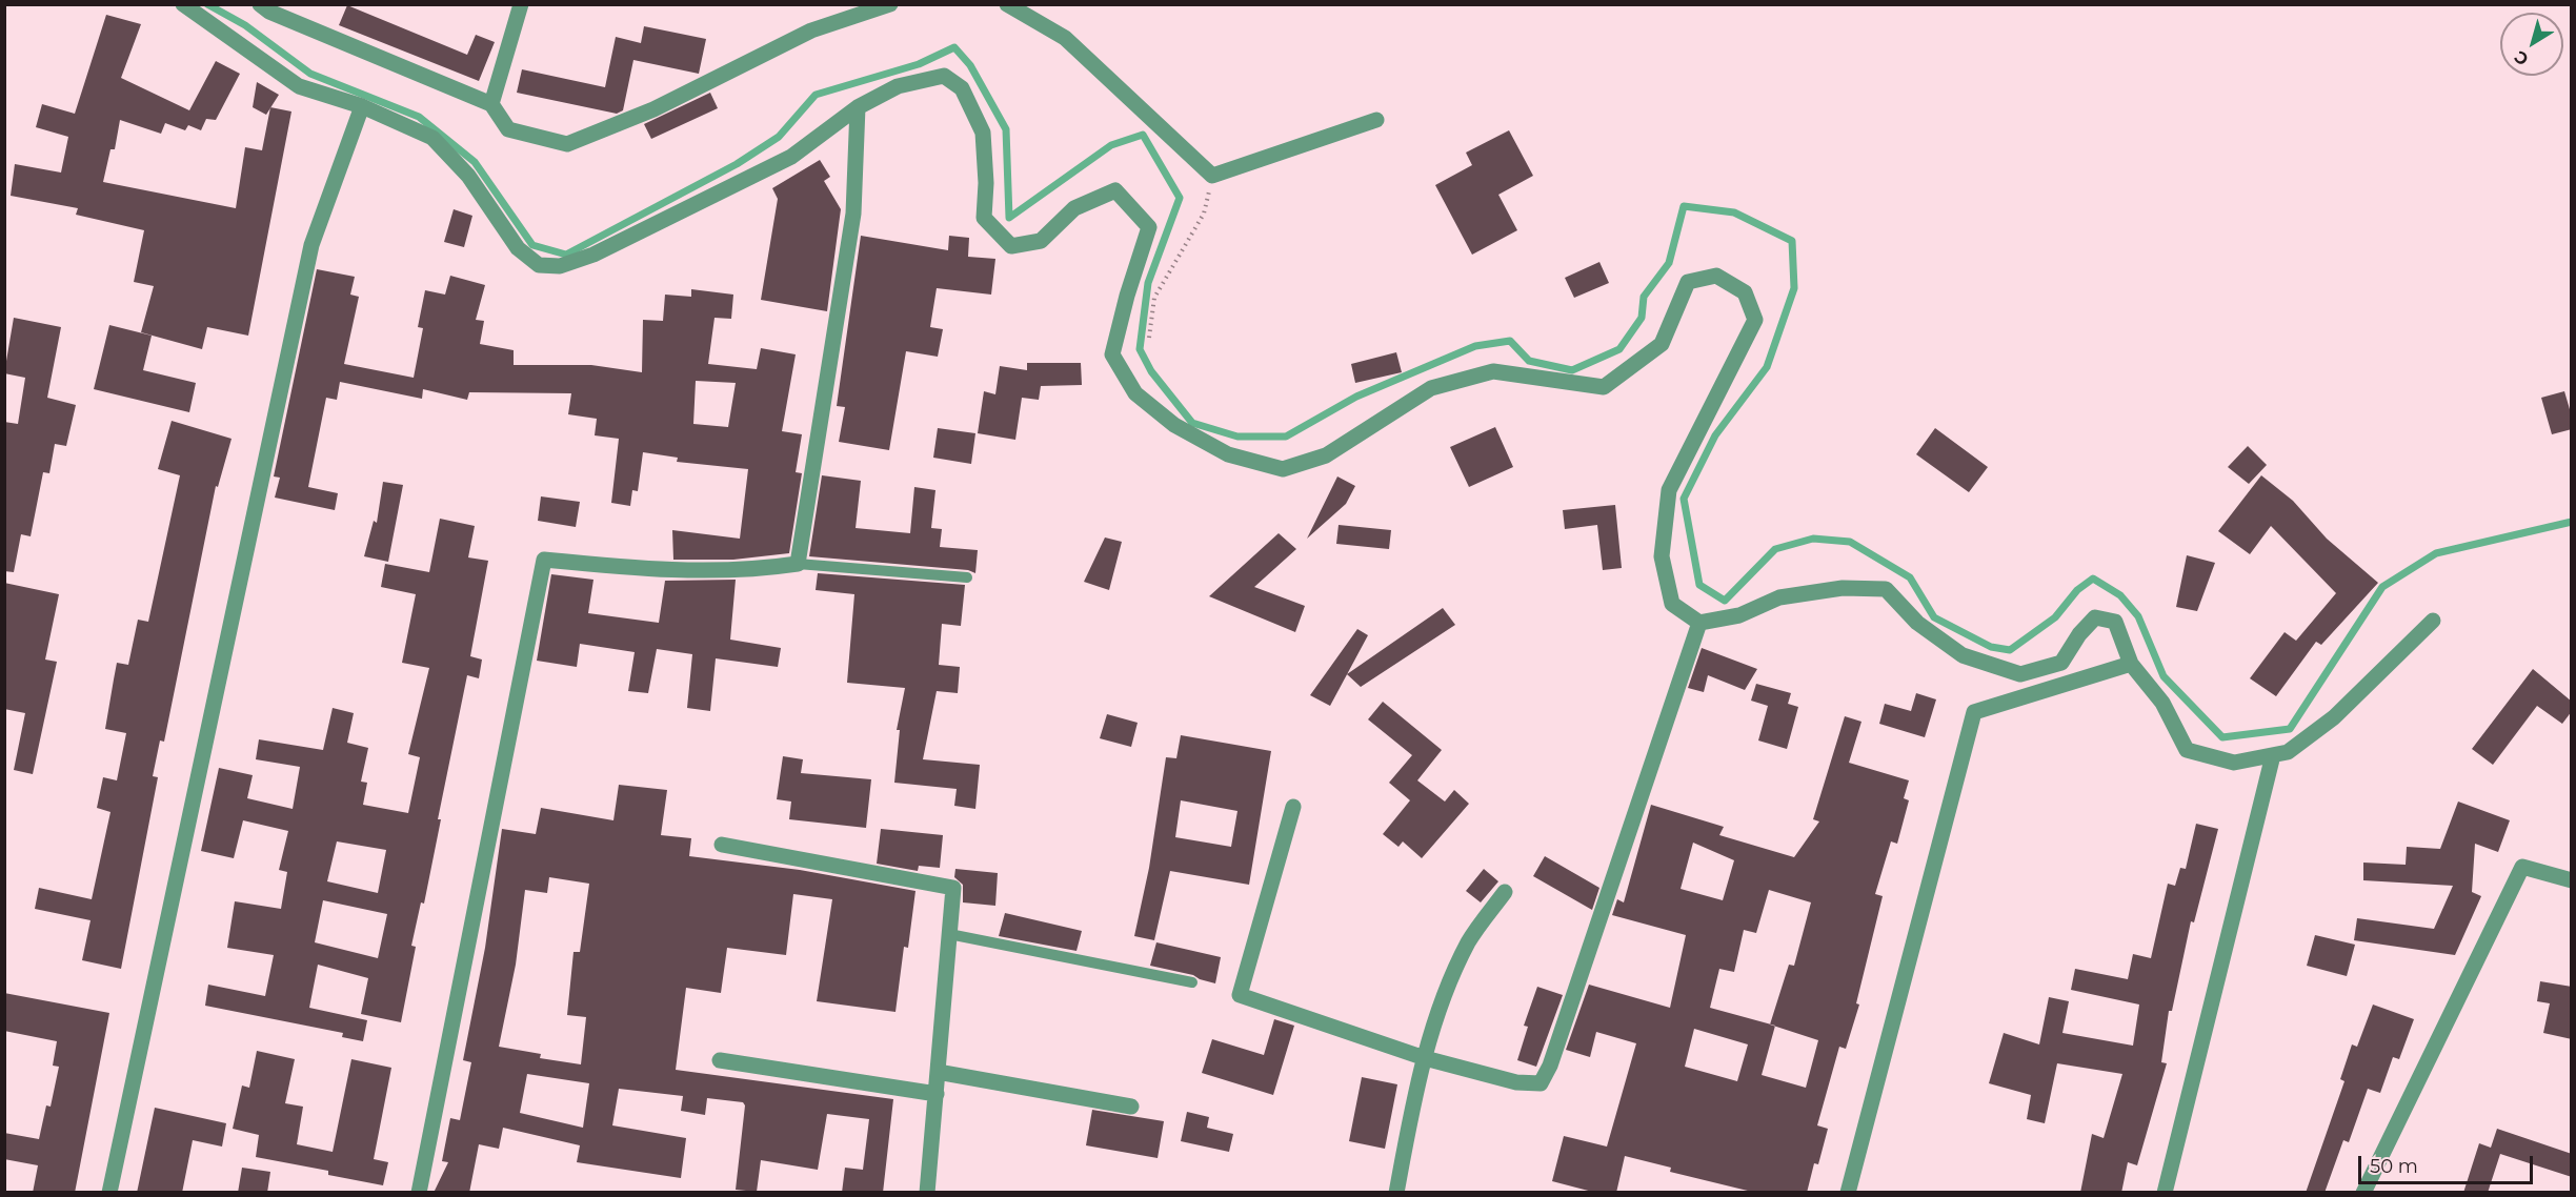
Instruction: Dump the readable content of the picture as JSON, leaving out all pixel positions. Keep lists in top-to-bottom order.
{
  "scale_bar": "50 m",
  "north": "bottom left"
}
